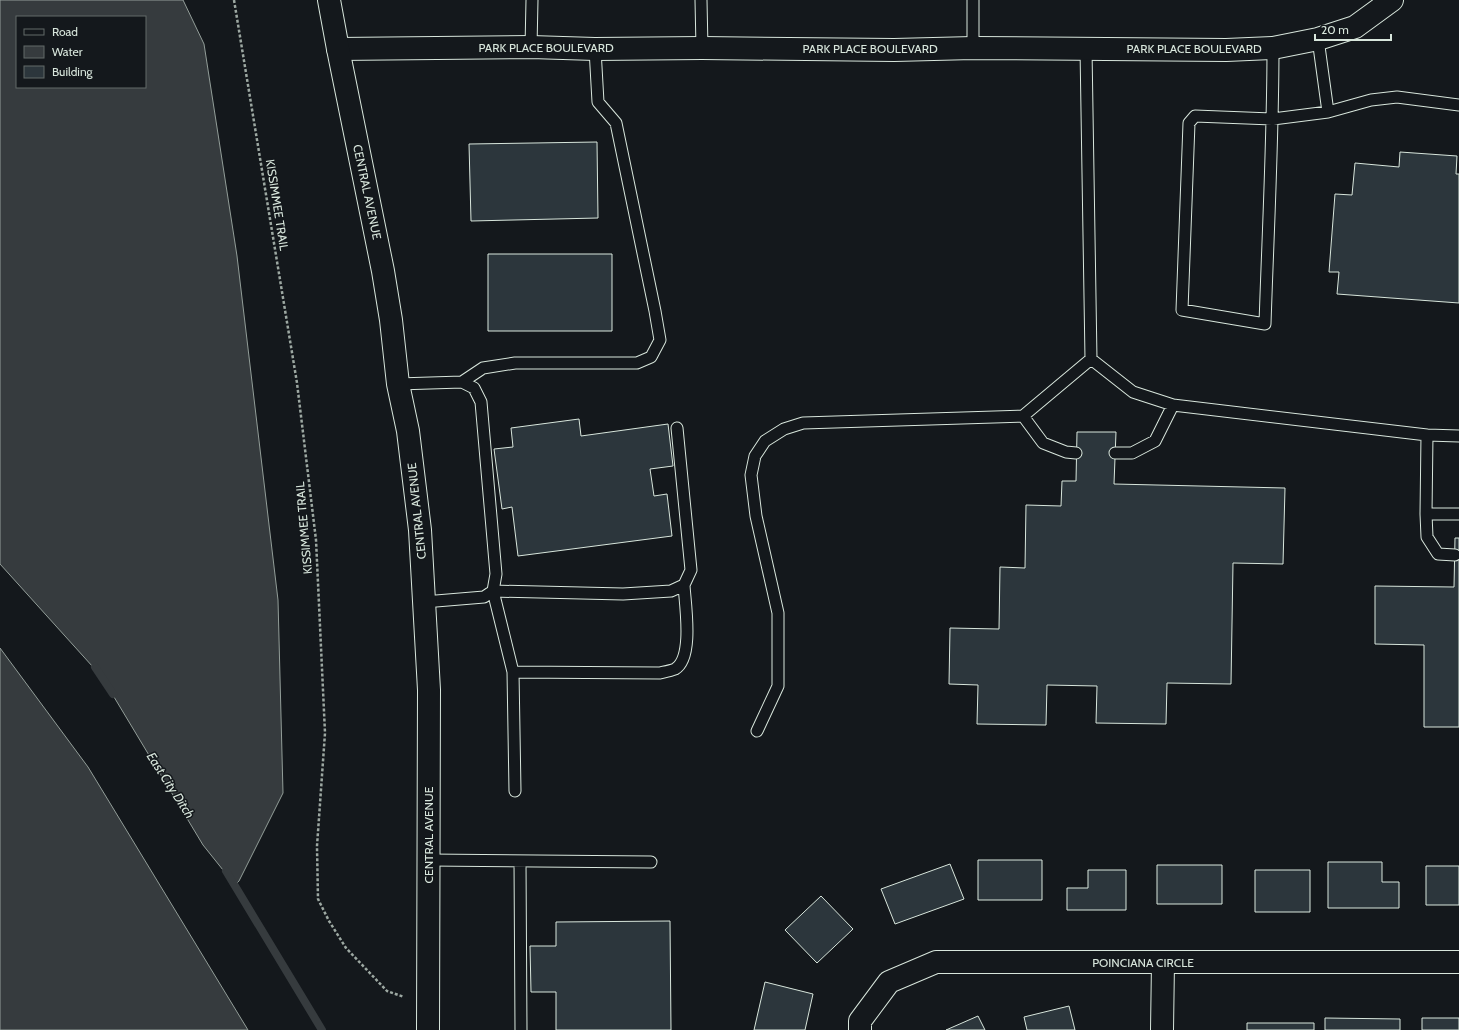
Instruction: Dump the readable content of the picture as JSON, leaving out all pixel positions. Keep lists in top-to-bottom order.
{
  "streets": {
    "street": ["PARK PLACE BOULEVARD", "CENTRAL AVENUE", "POINCIANA CIRCLE"],
    "path": ["KISSIMMEE TRAIL"]
  },
  "crossings": [
    ["PARK PLACE BOULEVARD", "CENTRAL AVENUE"],
    ["CENTRAL AVENUE", "KISSIMMEE TRAIL"]
  ],
  "water": ["East City Ditch"],
  "legend": ["Road", "Water", "Building"],
  "scale_bar": "20 m"
}
